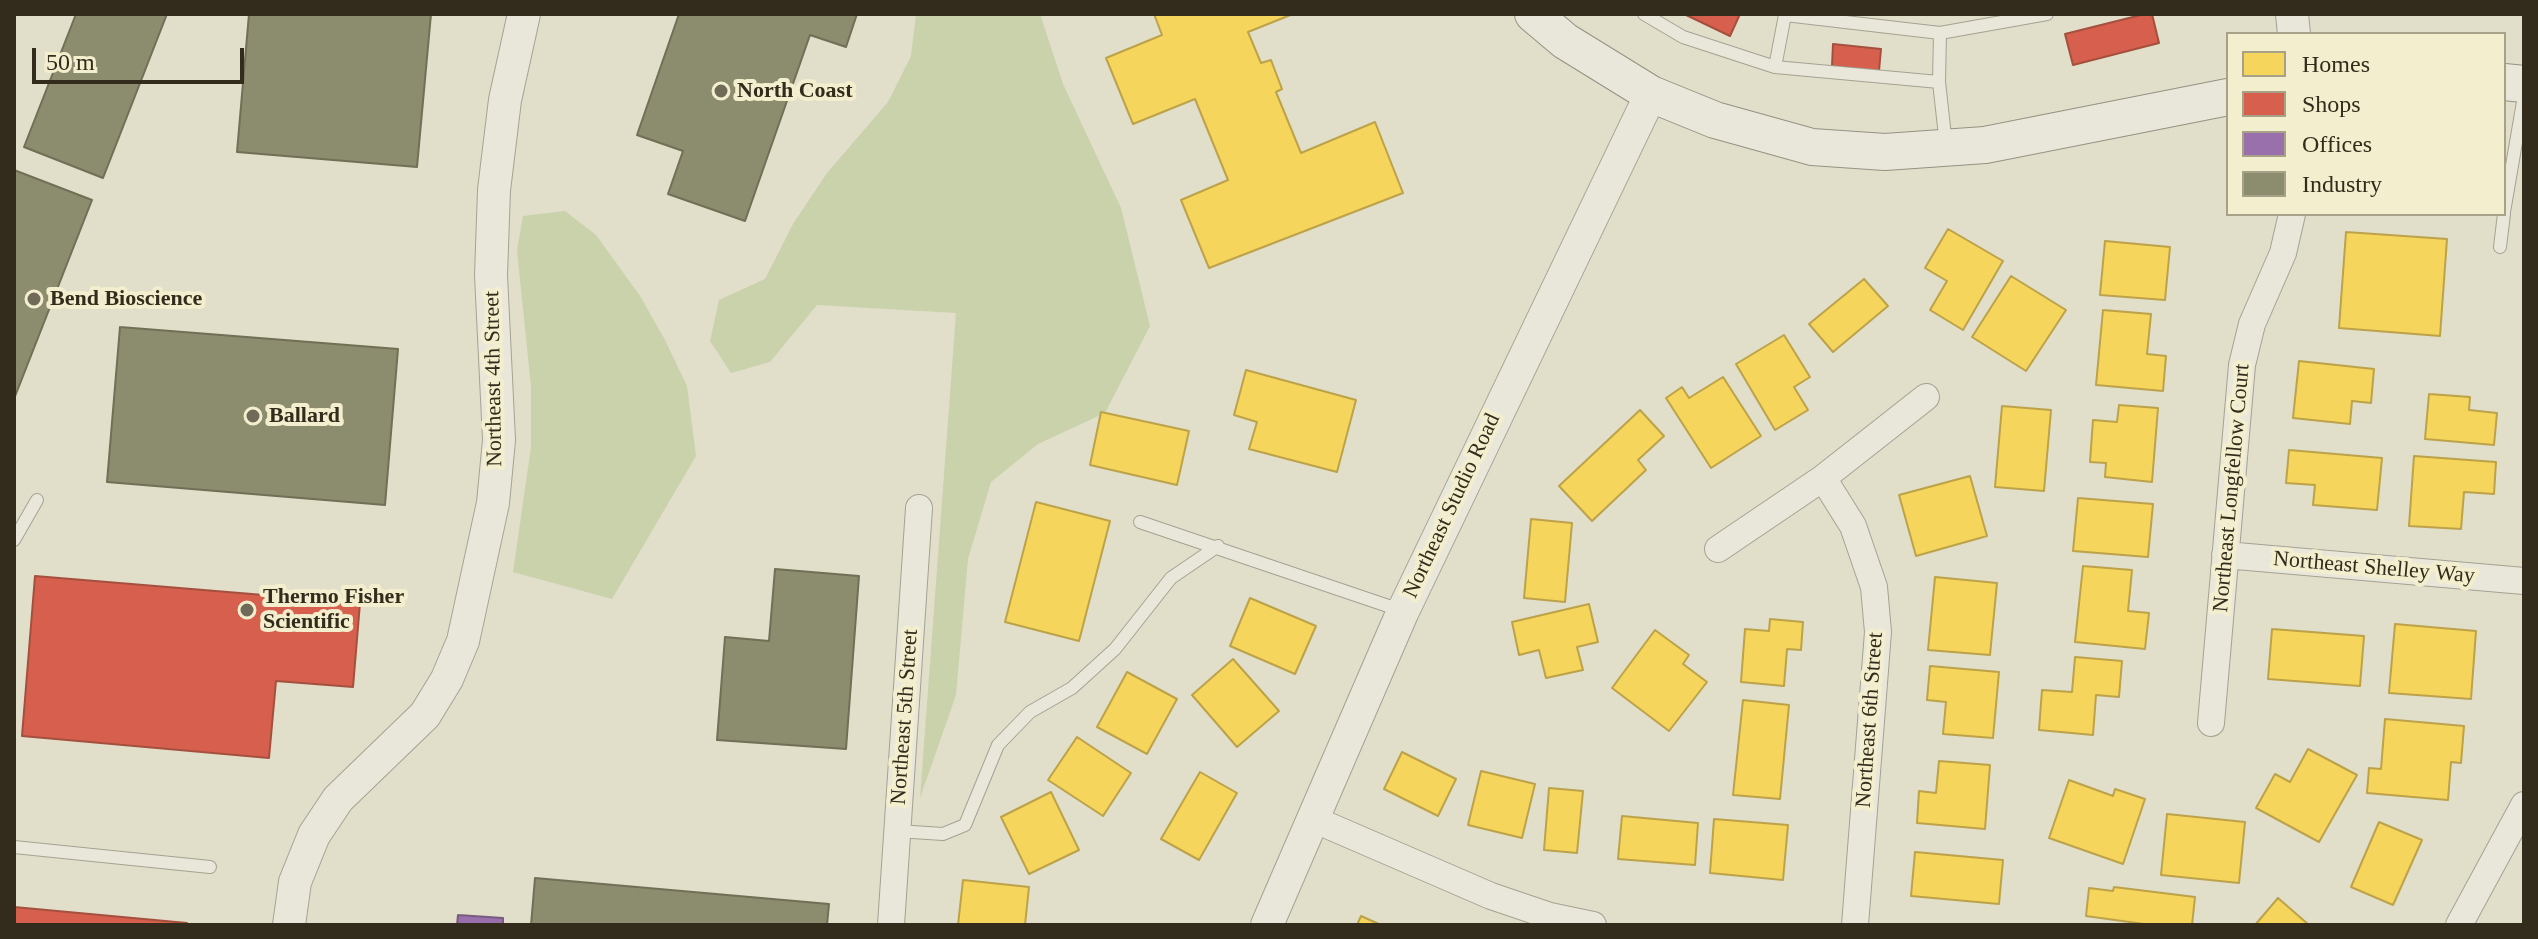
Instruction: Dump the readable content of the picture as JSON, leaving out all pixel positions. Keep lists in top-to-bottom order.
{
  "streets": {
    "street": [
      "Northeast 4th Street",
      "Northeast Longfellow Court",
      "Northeast Studio Road",
      "Northeast Shelley Way",
      "Northeast 5th Street",
      "Northeast 6th Street"
    ]
  },
  "crossings": [
    ["Northeast Longfellow Court", "Northeast Shelley Way"]
  ],
  "places": [
    "North Coast",
    "Bend Bioscience",
    "Ballard",
    "Thermo Fisher Scientific"
  ],
  "legend": [
    "Homes",
    "Shops",
    "Offices",
    "Industry"
  ],
  "scale_bar": "50 m"
}
